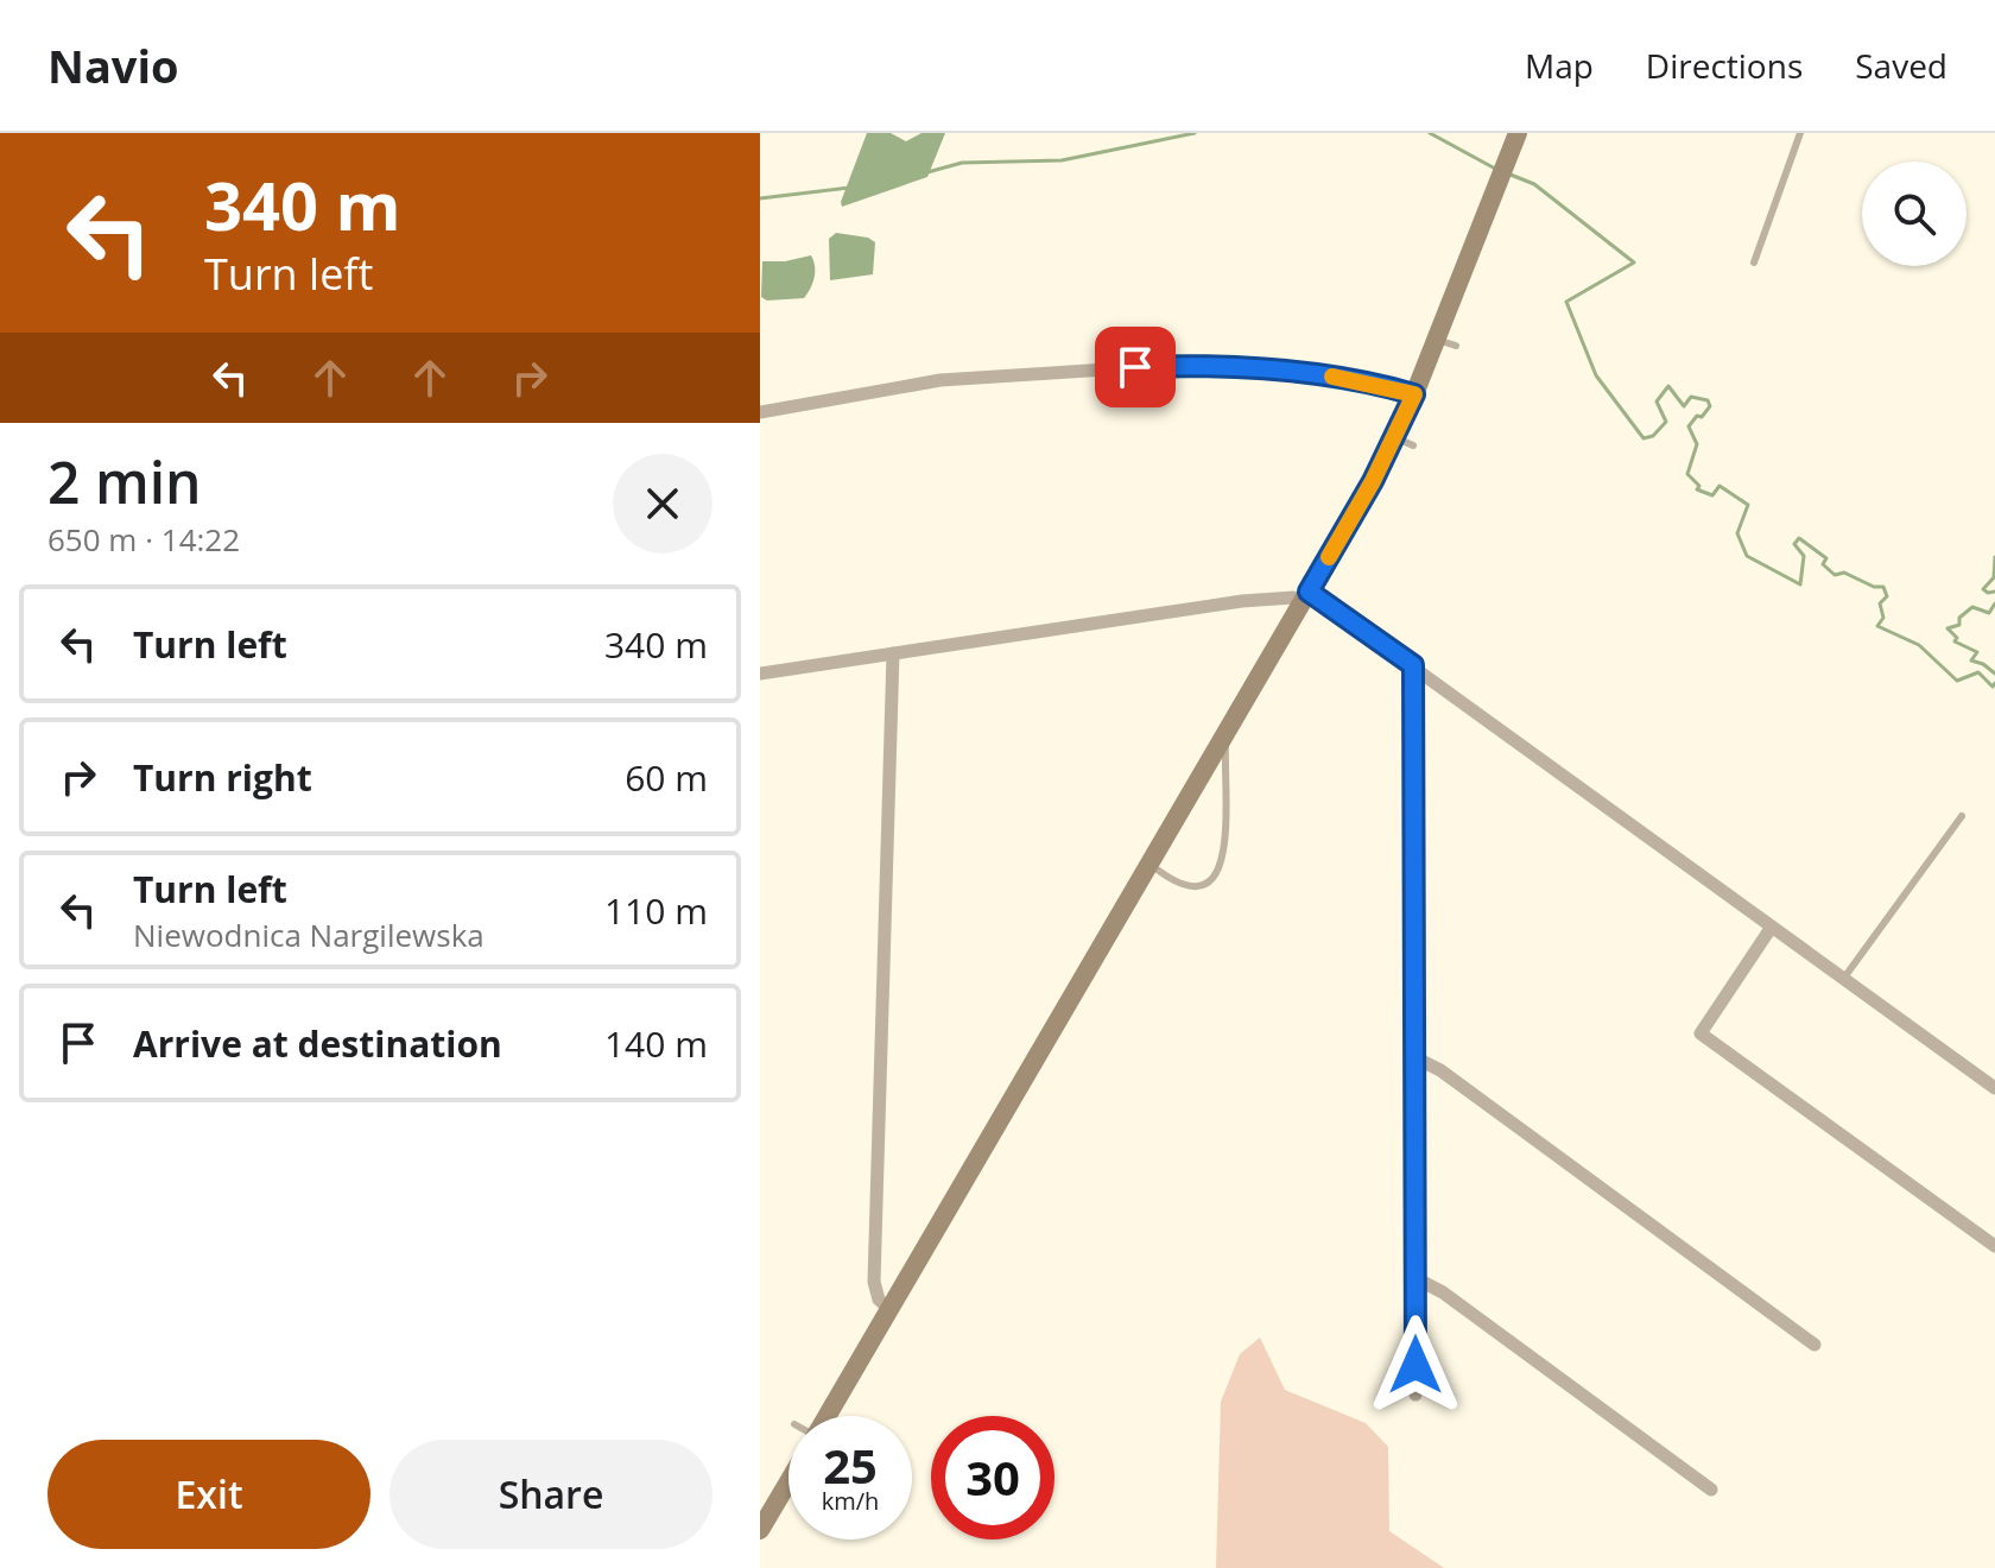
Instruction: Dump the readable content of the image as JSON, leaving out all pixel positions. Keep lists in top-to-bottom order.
{
  "page": {
    "header": "Navio",
    "nav": ["Map", "Directions", "Saved"],
    "turn": ["340 m", "Turn left"],
    "heading": ["2 min", "650 m · 14:22"],
    "list": [
      {
        "name": "Turn left",
        "value": "340 m"
      },
      {
        "name": "Turn right",
        "value": "60 m"
      },
      {
        "name": "Turn left",
        "note": "Niewodnica Nargilewska",
        "value": "110 m"
      },
      {
        "name": "Arrive at destination",
        "value": "140 m"
      }
    ],
    "speed": "25 km/h",
    "limit": "30",
    "buttons": ["Exit", "Share"]
  }
}
